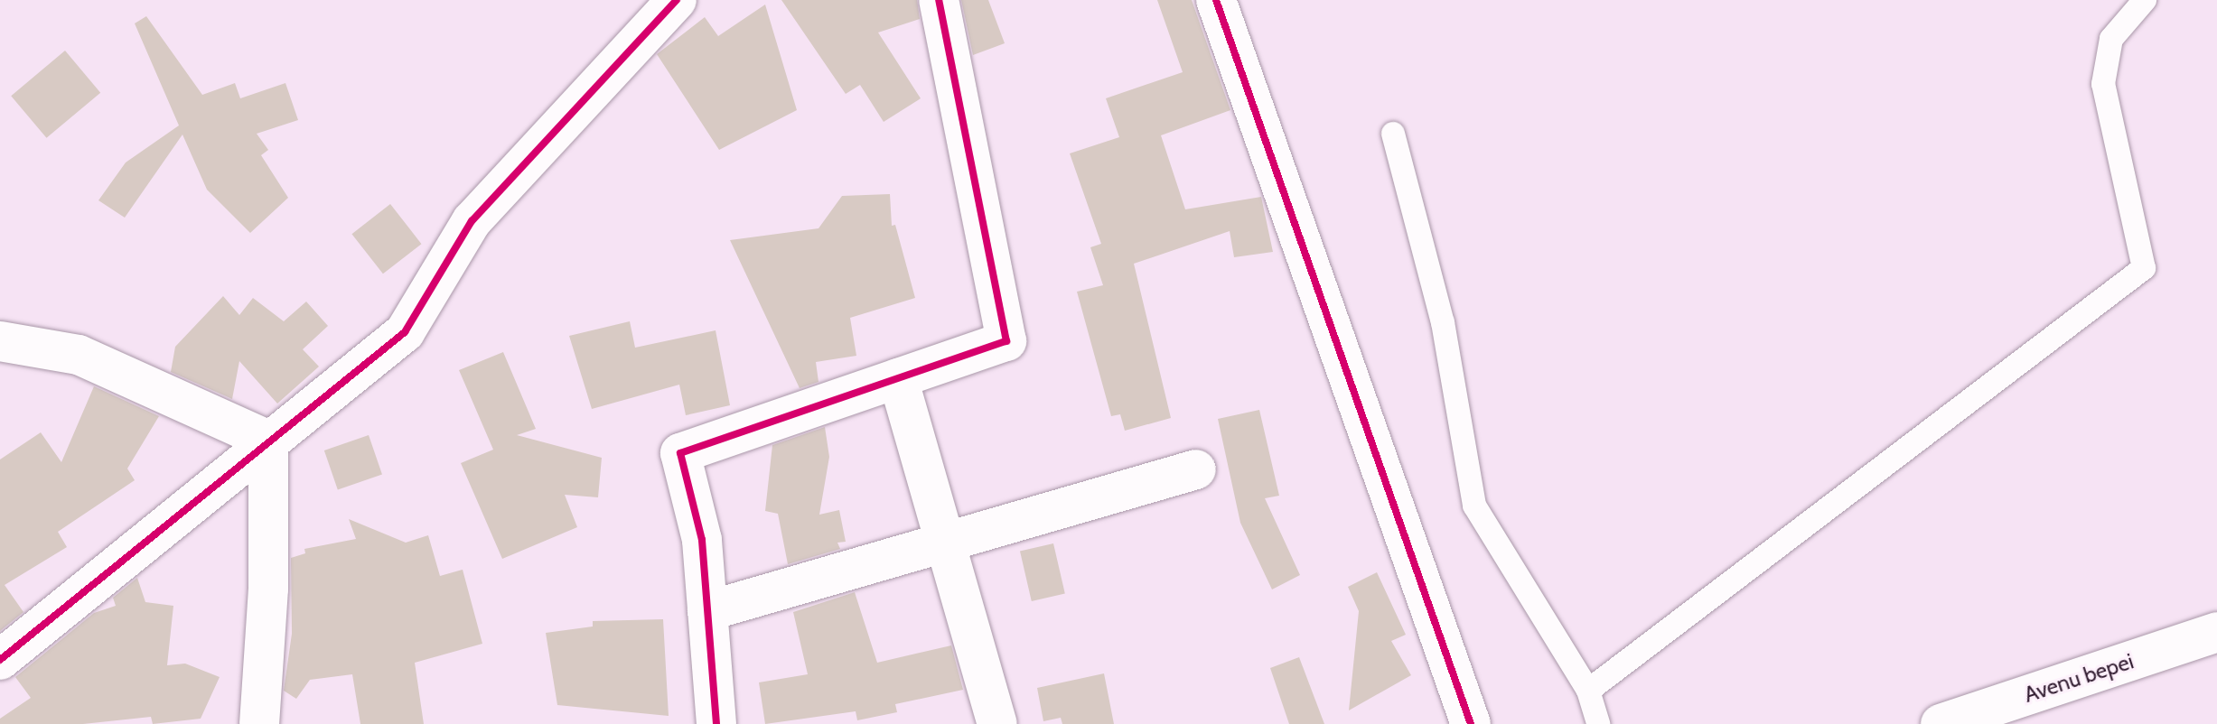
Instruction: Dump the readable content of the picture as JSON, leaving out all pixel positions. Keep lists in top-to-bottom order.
{
  "streets": {
    "street": ["Avenu bepei"]
  }
}
